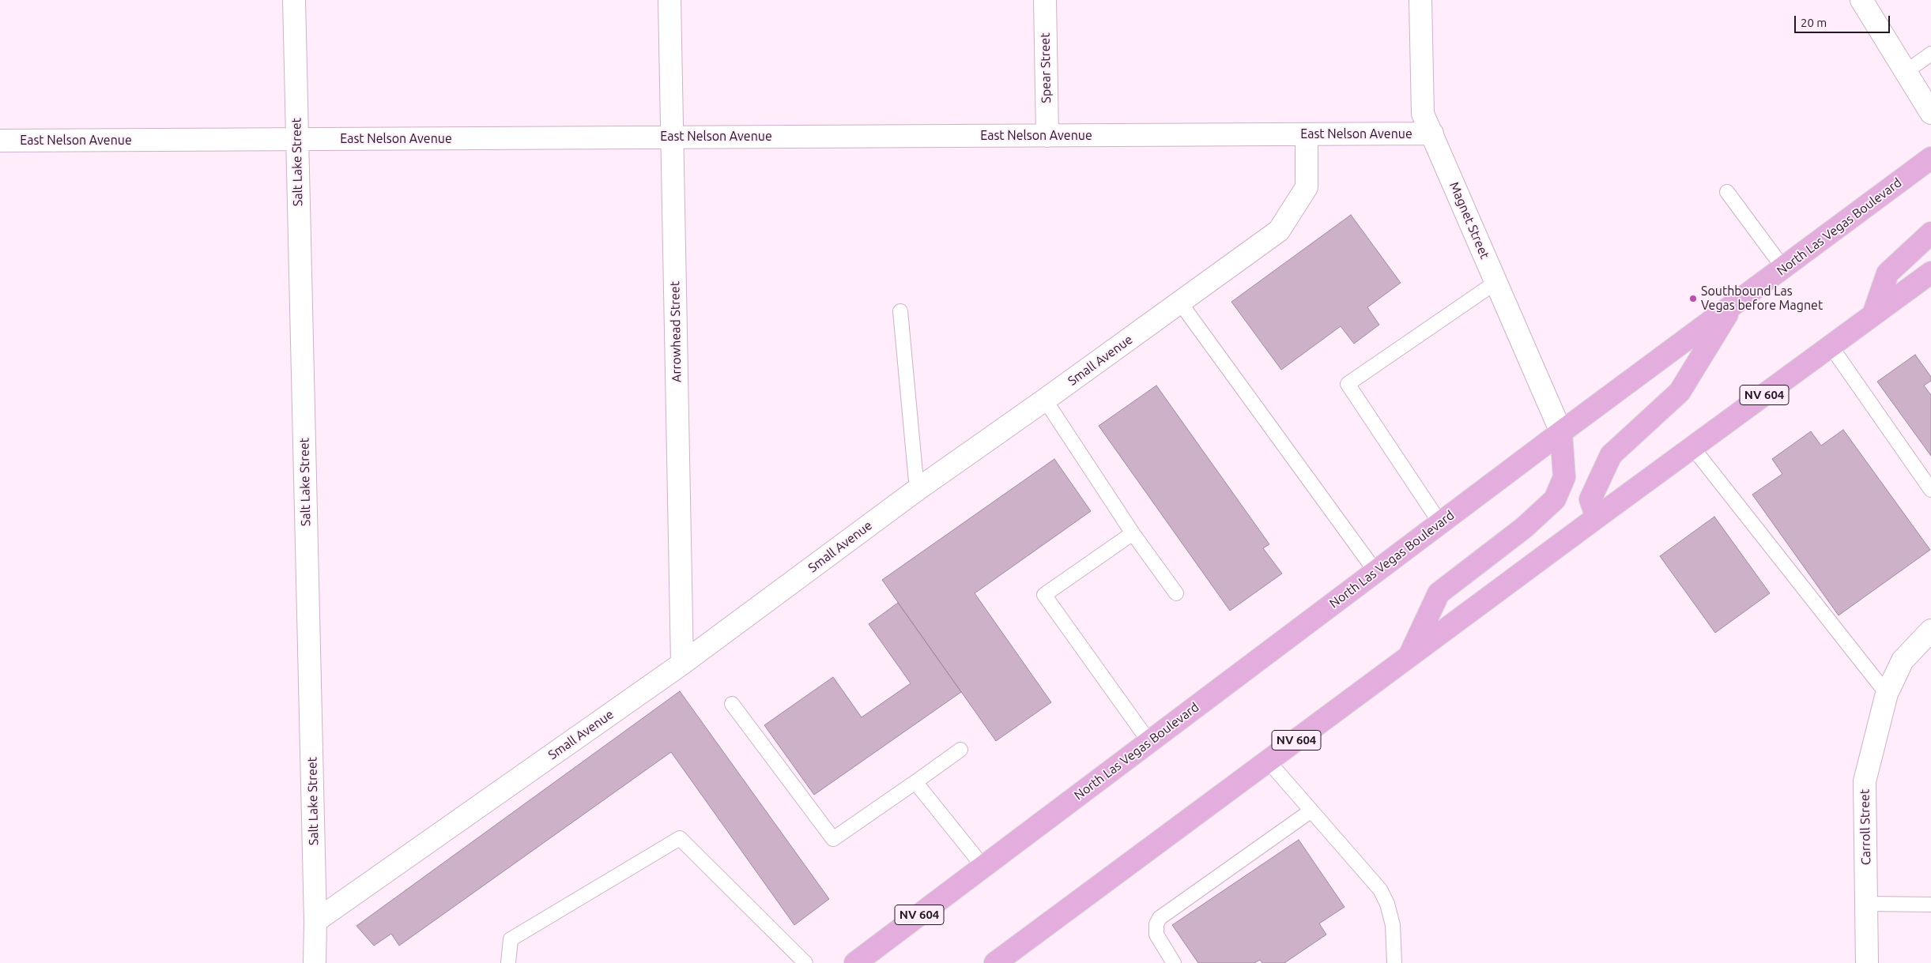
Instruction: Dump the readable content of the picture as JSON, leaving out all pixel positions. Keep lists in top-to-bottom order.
{
  "streets": {
    "main road": ["North Las Vegas Boulevard", "NV 604"],
    "street": [
      "Spear Street",
      "East Nelson Avenue",
      "Salt Lake Street",
      "Magnet Street",
      "Arrowhead Street",
      "Small Avenue",
      "Carroll Street"
    ]
  },
  "crossings": [
    ["Spear Street", "East Nelson Avenue"],
    ["East Nelson Avenue", "Salt Lake Street"],
    ["East Nelson Avenue", "Magnet Street"],
    ["East Nelson Avenue", "Arrowhead Street"],
    ["East Nelson Avenue", "Small Avenue"],
    ["Salt Lake Street", "Small Avenue"],
    ["Magnet Street", "North Las Vegas Boulevard"],
    ["Arrowhead Street", "Small Avenue"]
  ],
  "places": ["Southbound Las Vegas before Magnet"],
  "scale_bar": "20 m"
}
